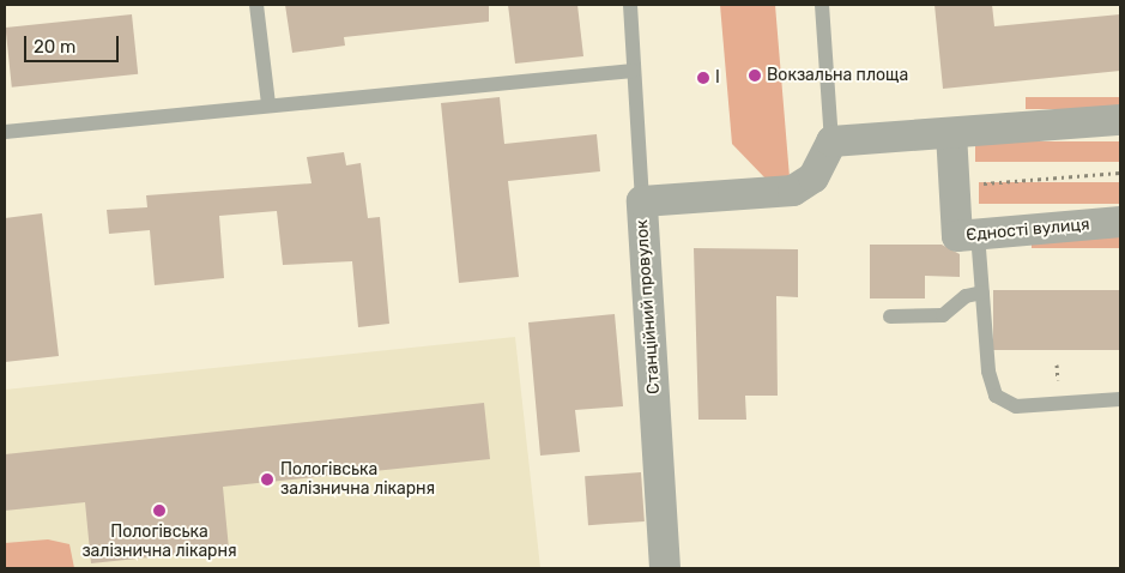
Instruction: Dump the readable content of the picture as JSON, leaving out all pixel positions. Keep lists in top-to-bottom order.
{
  "streets": {
    "street": ["Єдності вулиця", "Станційний провулок"]
  },
  "places": [
    "Вокзальна площа",
    "І",
    "Пологівська залізнична лікарня",
    "Пологiвська залiзнична лiкарня"
  ],
  "scale_bar": "20 m"
}
